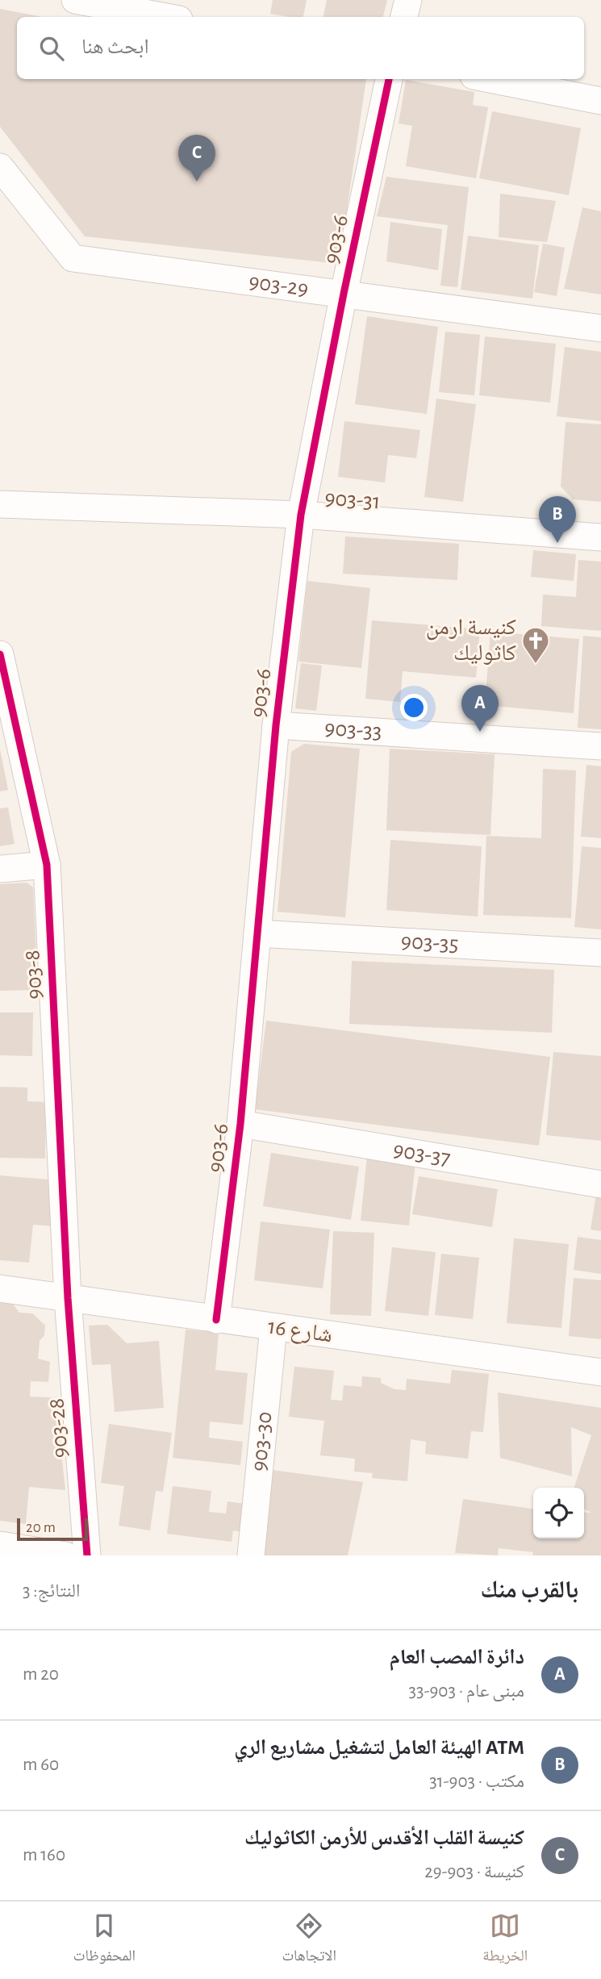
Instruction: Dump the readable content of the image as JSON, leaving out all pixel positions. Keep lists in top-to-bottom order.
{
  "streets": {
    "street": [
      "903-6",
      "903-29",
      "903-31",
      "903-33",
      "903-35",
      "903-8",
      "903-37",
      "شارع 16",
      "903-28",
      "903-30"
    ]
  },
  "crossings": [
    ["903-6", "903-29"],
    ["903-6", "903-31"],
    ["903-6", "903-33"],
    ["903-6", "903-35"],
    ["903-6", "903-37"],
    ["903-6", "شارع 16"],
    ["903-8", "شارع 16"],
    ["903-8", "903-28"],
    ["شارع 16", "903-28"],
    ["شارع 16", "903-30"]
  ],
  "places": {
    "church": ["كنيسة ارمن كاثوليك"]
  },
  "scale_bar": "20 m",
  "page": {
    "search": "ابحث هنا",
    "pins": ["C", "B", "A"],
    "scale": "20 m",
    "heading": ["بالقرب منك", "النتائج: 3"],
    "list": [
      {
        "mark": "A",
        "name": "دائرة المصب العام",
        "note": "مبنى عام · 903-33",
        "value": "20 m"
      },
      {
        "mark": "B",
        "name": "ATM الهيئة العامل لتشغيل مشاريع الري",
        "note": "مكتب · 903-31",
        "value": "60 m"
      },
      {
        "mark": "C",
        "name": "كنيسة القلب الأقدس للأرمن الكاثوليك",
        "note": "كنيسة · 903-29",
        "value": "160 m"
      }
    ],
    "nav": ["الخريطة", "الاتجاهات", "المحفوظات"]
  }
}
